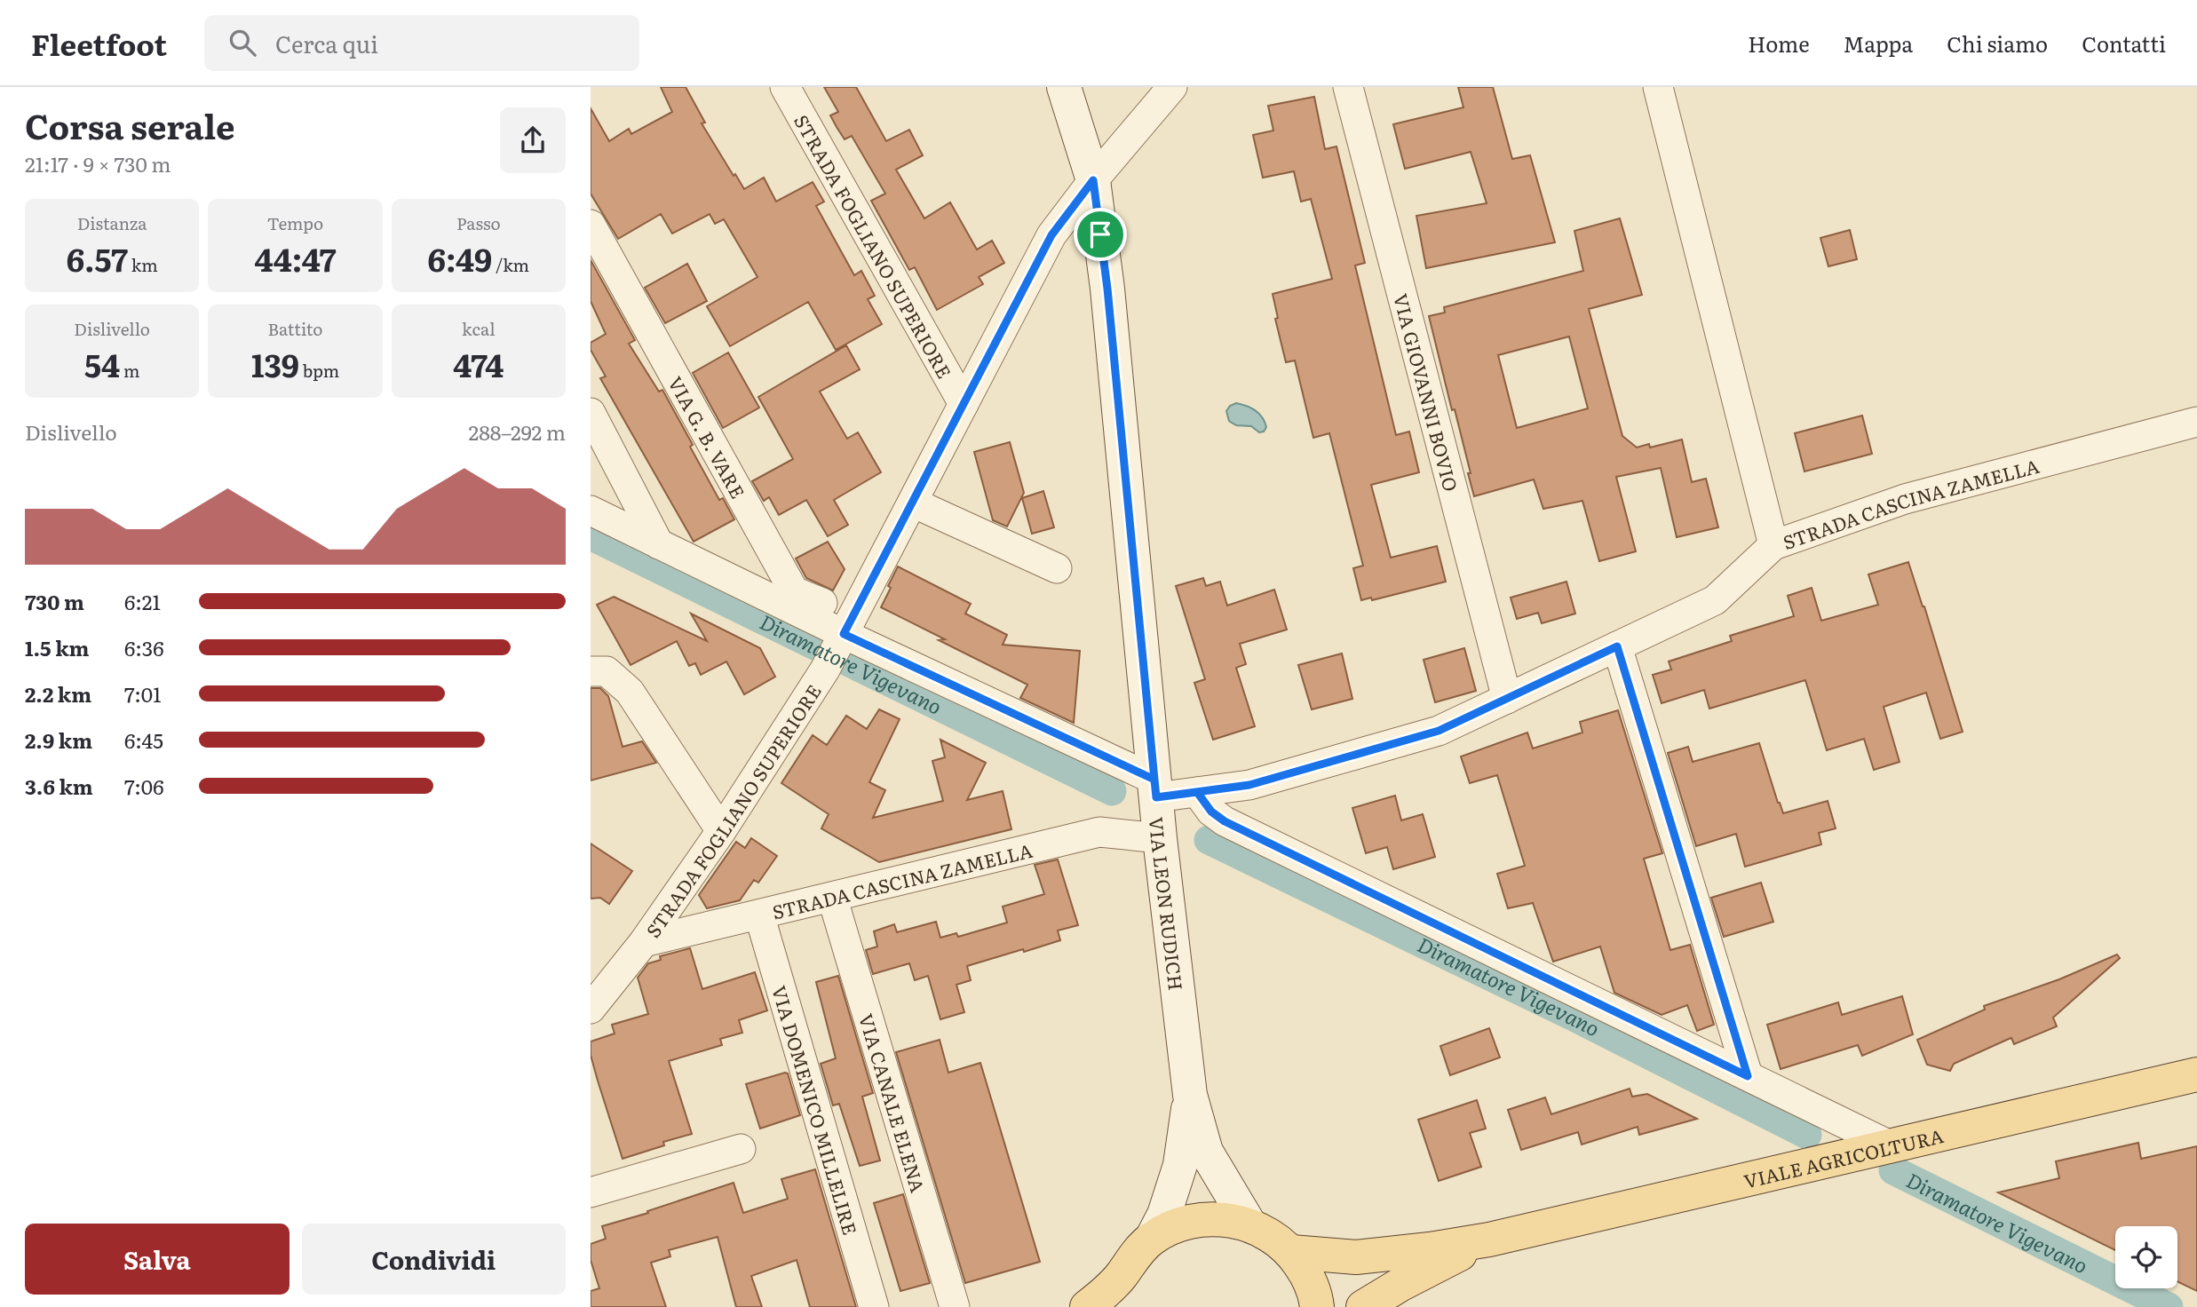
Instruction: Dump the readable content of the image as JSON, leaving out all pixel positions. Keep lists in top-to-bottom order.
{
  "streets": {
    "main road": ["VIA LEON RUDICH", "VIALE AGRICOLTURA"],
    "street": [
      "STRADA FOGLIANO SUPERIORE",
      "VIA GIOVANNI BOVIO",
      "VIA G. B. VARE",
      "STRADA CASCINA ZAMELLA",
      "VIA CANALE ELENA",
      "VIA DOMENICO MILLELIRE"
    ]
  },
  "crossings": [
    ["STRADA FOGLIANO SUPERIORE", "VIA G. B. VARE"],
    ["STRADA FOGLIANO SUPERIORE", "STRADA CASCINA ZAMELLA"],
    ["STRADA FOGLIANO SUPERIORE", "VIA LEON RUDICH"],
    ["VIA GIOVANNI BOVIO", "STRADA CASCINA ZAMELLA"],
    ["STRADA CASCINA ZAMELLA", "VIA LEON RUDICH"],
    ["STRADA CASCINA ZAMELLA", "VIA CANALE ELENA"],
    ["STRADA CASCINA ZAMELLA", "VIA DOMENICO MILLELIRE"]
  ],
  "water": ["Diramatore Vigevano"],
  "page": {
    "header": "Fleetfoot",
    "search": "Cerca qui",
    "nav": [
      "Home",
      "Mappa",
      "Chi siamo",
      "Contatti"
    ],
    "heading": ["Corsa serale", "21:17 · 9 × 730 m"],
    "stats": [
      ["Distanza", "6.57 km"],
      ["Tempo", "44:47"],
      ["Passo", "6:49 /km"],
      ["Dislivello", "54 m"],
      ["Battito", "139 bpm"],
      ["kcal", "474"]
    ],
    "chart": ["Dislivello", "288–292 m"],
    "list": [
      {
        "name": "730 m",
        "note": "6:21"
      },
      {
        "name": "1.5 km",
        "note": "6:36"
      },
      {
        "name": "2.2 km",
        "note": "7:01"
      },
      {
        "name": "2.9 km",
        "note": "6:45"
      },
      {
        "name": "3.6 km",
        "note": "7:06"
      }
    ],
    "buttons": ["Salva", "Condividi"]
  }
}
